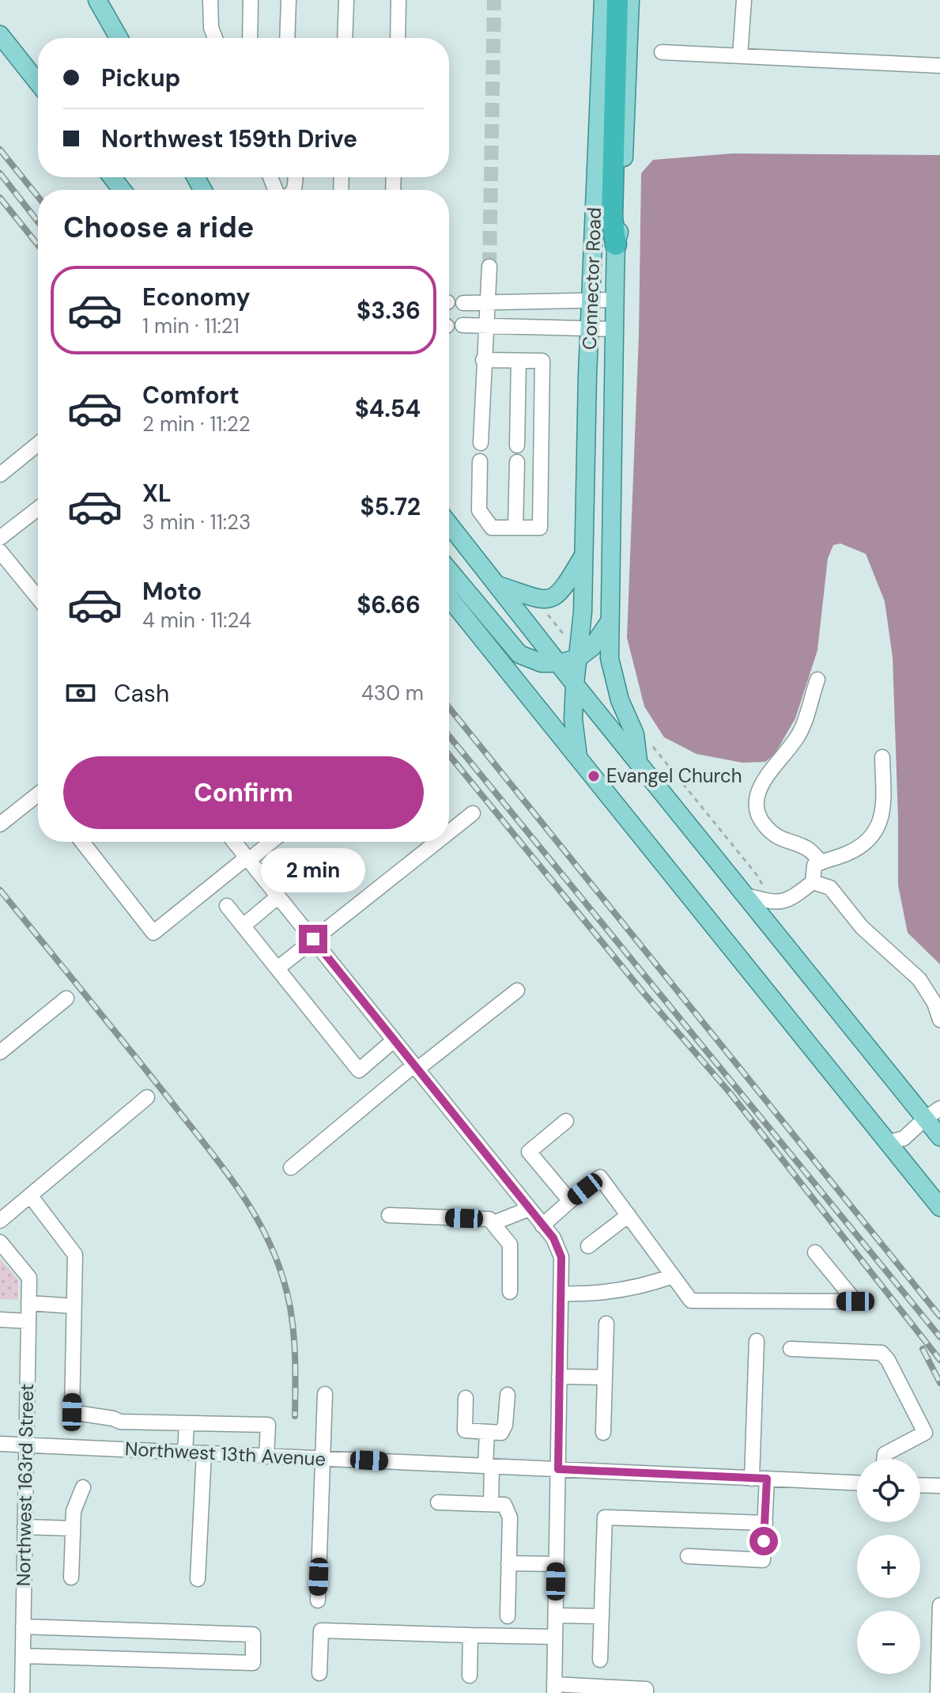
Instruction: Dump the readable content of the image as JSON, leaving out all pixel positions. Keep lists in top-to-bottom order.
{
  "streets": {
    "main road": ["Connector Road"],
    "street": ["Northwest 13th Avenue", "Northwest 163rd Street"]
  },
  "crossings": [
    ["Northwest 13th Avenue", "Northwest 163rd Street"]
  ],
  "places": ["Evangel Church"],
  "page": {
    "banner": ["Pickup", "Northwest 159th Drive"],
    "heading": "Choose a ride",
    "list": [
      {
        "name": "Economy",
        "note": "1 min · 11:21",
        "value": "$3.36"
      },
      {
        "name": "Comfort",
        "note": "2 min · 11:22",
        "value": "$4.54"
      },
      {
        "name": "XL",
        "note": "3 min · 11:23",
        "value": "$5.72"
      },
      {
        "name": "Moto",
        "note": "4 min · 11:24",
        "value": "$6.66"
      }
    ],
    "pay": ["Cash", "430 m"],
    "buttons": "Confirm",
    "bubble": "2 min",
    "map_buttons": ["+", "−"]
  }
}
